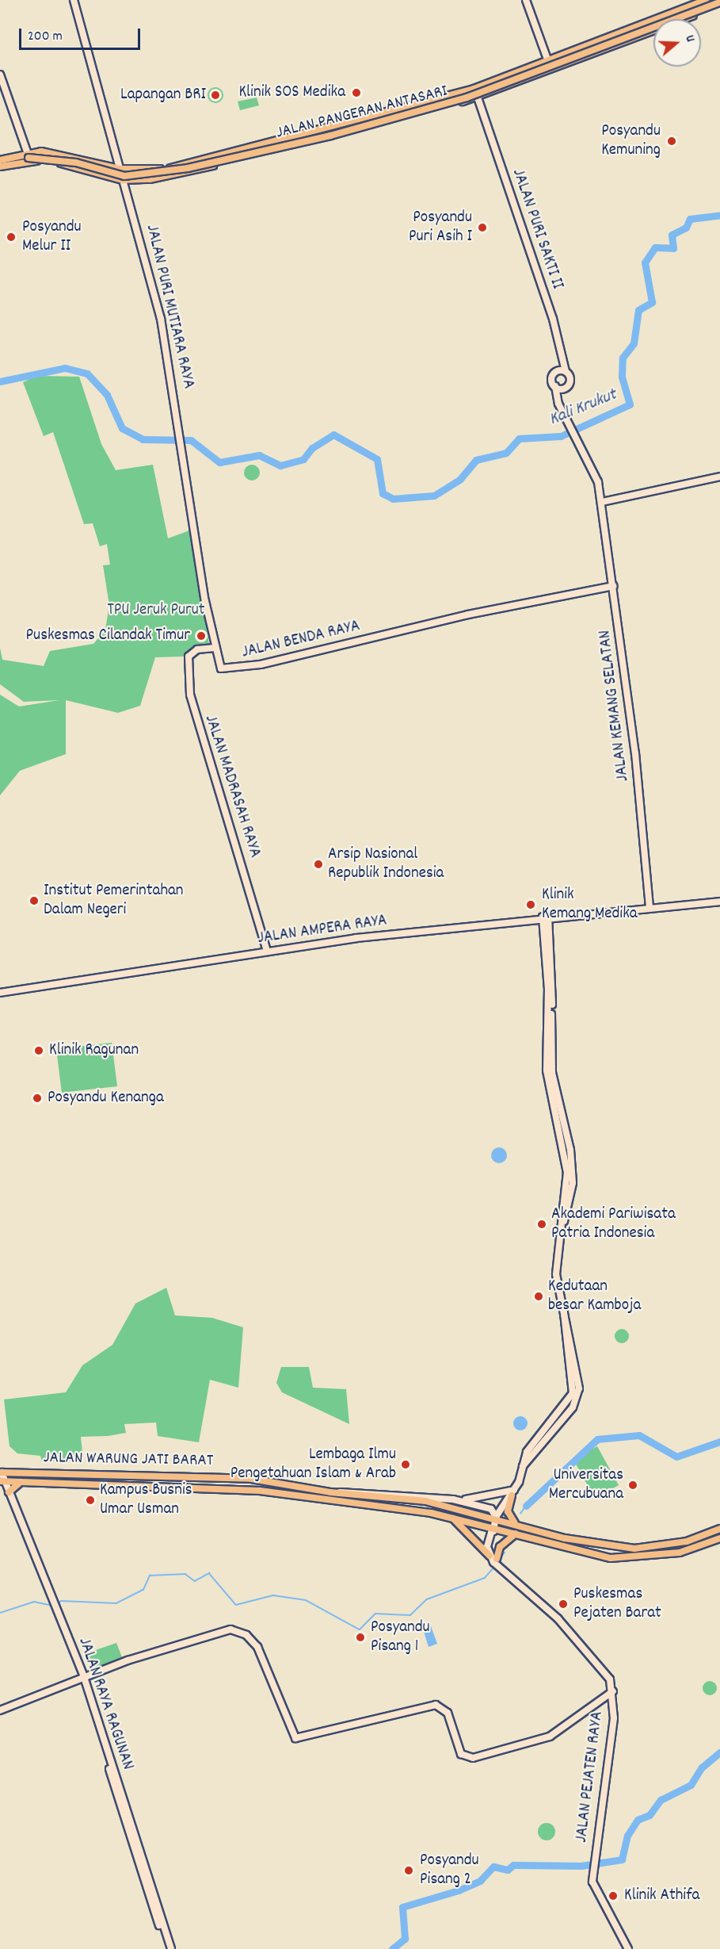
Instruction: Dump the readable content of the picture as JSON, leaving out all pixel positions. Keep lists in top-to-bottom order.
{
  "streets": {
    "main road": ["JALAN PANGERAN ANTASARI", "JALAN WARUNG JATI BARAT"],
    "street": [
      "JALAN PURI SAKTI II",
      "JALAN PURI MUTIARA RAYA",
      "JALAN BENDA RAYA",
      "JALAN KEMANG SELATAN",
      "JALAN MADRASAH RAYA",
      "JALAN AMPERA RAYA",
      "JALAN RAYA RAGUNAN",
      "JALAN PEJATEN RAYA"
    ]
  },
  "crossings": [
    ["JALAN PANGERAN ANTASARI", "JALAN PURI SAKTI II"],
    ["JALAN PANGERAN ANTASARI", "JALAN PURI MUTIARA RAYA"],
    ["JALAN PURI MUTIARA RAYA", "JALAN BENDA RAYA"],
    ["JALAN BENDA RAYA", "JALAN KEMANG SELATAN"],
    ["JALAN BENDA RAYA", "JALAN MADRASAH RAYA"],
    ["JALAN KEMANG SELATAN", "JALAN AMPERA RAYA"],
    ["JALAN MADRASAH RAYA", "JALAN AMPERA RAYA"],
    ["JALAN WARUNG JATI BARAT", "JALAN RAYA RAGUNAN"]
  ],
  "water": ["Kali Krukut"],
  "parks": ["TPU Jeruk Purut"],
  "places": [
    "Klinik SOS Medika",
    "Lapangan BRI",
    "Posyandu Kemuning",
    "Posyandu Puri Asih I",
    "Posyandu Melur II",
    "Puskesmas Cilandak Timur",
    "Arsip Nasional Republik Indonesia",
    "Institut Pemerintahan Dalam Negeri",
    "Klinik Kemang Medika",
    "Klinik Ragunan",
    "Posyandu Kenanga",
    "Akademi Pariwisata Patria Indonesia",
    "Kedutaan besar Kamboja",
    "Lembaga Ilmu Pengetahuan Islam & Arab",
    "Universitas Mercubuana",
    "Kampus Busnis Umar Usman",
    "Puskesmas Pejaten Barat",
    "Posyandu Pisang 1",
    "Posyandu Pisang 2",
    "Klinik Athifa"
  ],
  "scale_bar": "200 m",
  "north": "right"
}
